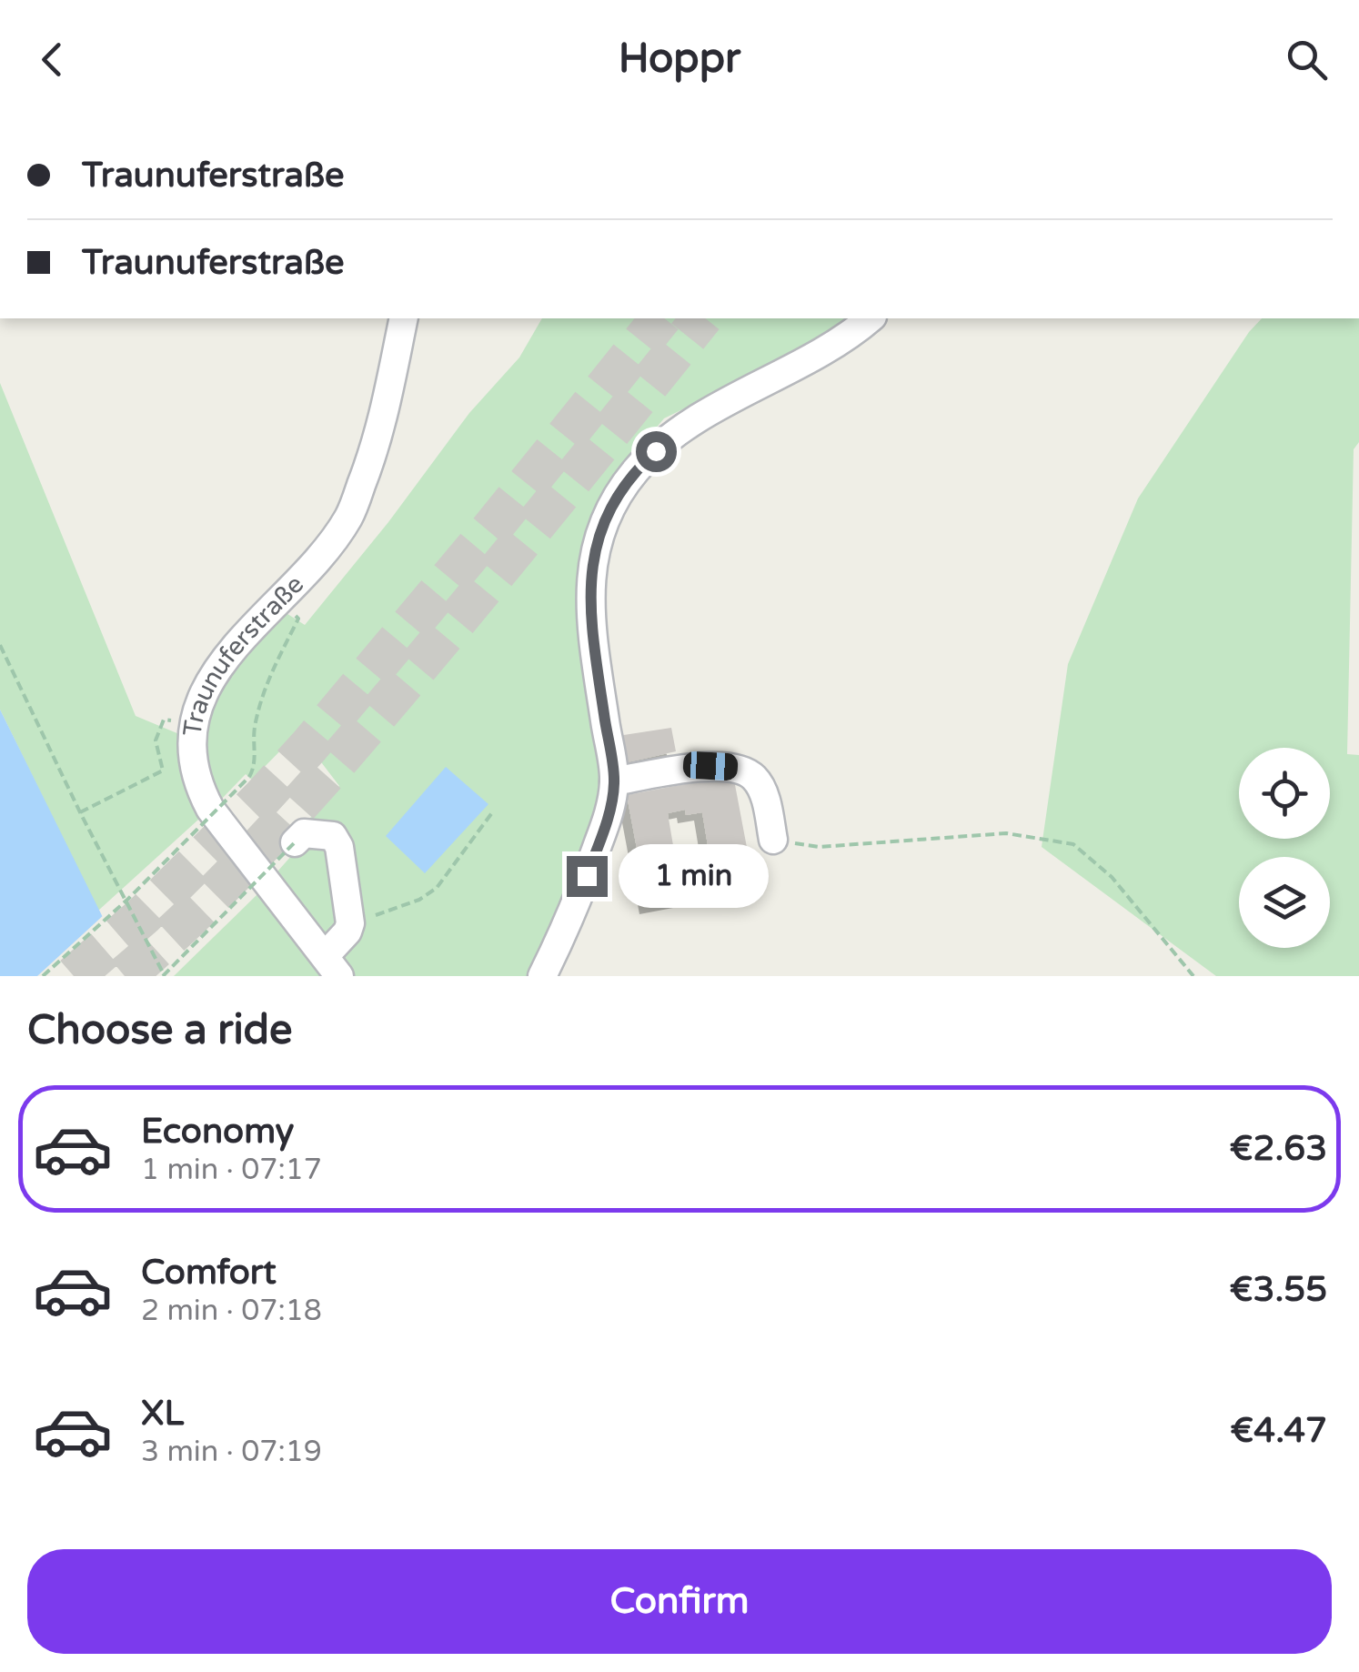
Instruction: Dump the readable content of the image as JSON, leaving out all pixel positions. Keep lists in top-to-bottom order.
{
  "streets": {
    "street": ["Traunuferstraße"]
  },
  "page": {
    "header": "Hoppr",
    "banner": ["Traunuferstraße", "Traunuferstraße"],
    "bubble": "1 min",
    "heading": "Choose a ride",
    "list": [
      {
        "name": "Economy",
        "note": "1 min · 07:17",
        "value": "€2.63"
      },
      {
        "name": "Comfort",
        "note": "2 min · 07:18",
        "value": "€3.55"
      },
      {
        "name": "XL",
        "note": "3 min · 07:19",
        "value": "€4.47"
      }
    ],
    "buttons": "Confirm"
  }
}
